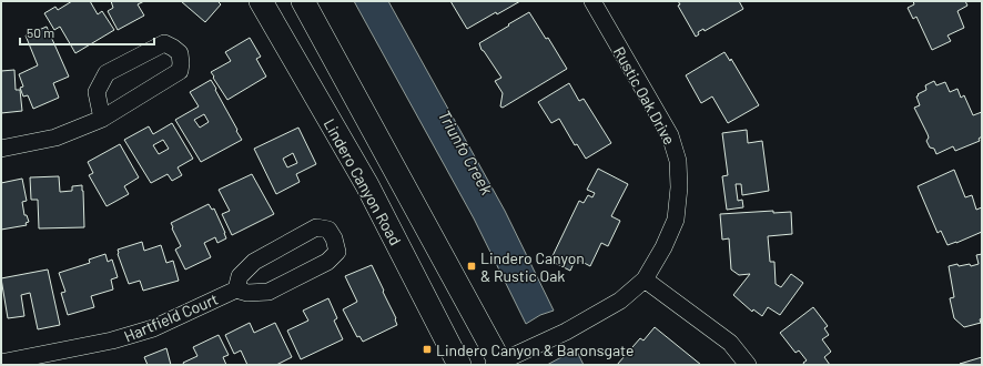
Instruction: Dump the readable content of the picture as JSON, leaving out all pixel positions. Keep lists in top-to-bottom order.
{
  "streets": {
    "street": ["Rustic Oak Drive", "Lindero Canyon Road", "Hartfield Court"]
  },
  "water": ["Triunfo Creek"],
  "places": {
    "transit": ["Lindero Canyon & Rustic Oak", "Lindero Canyon & Baronsgate"]
  },
  "scale_bar": "50 m"
}
